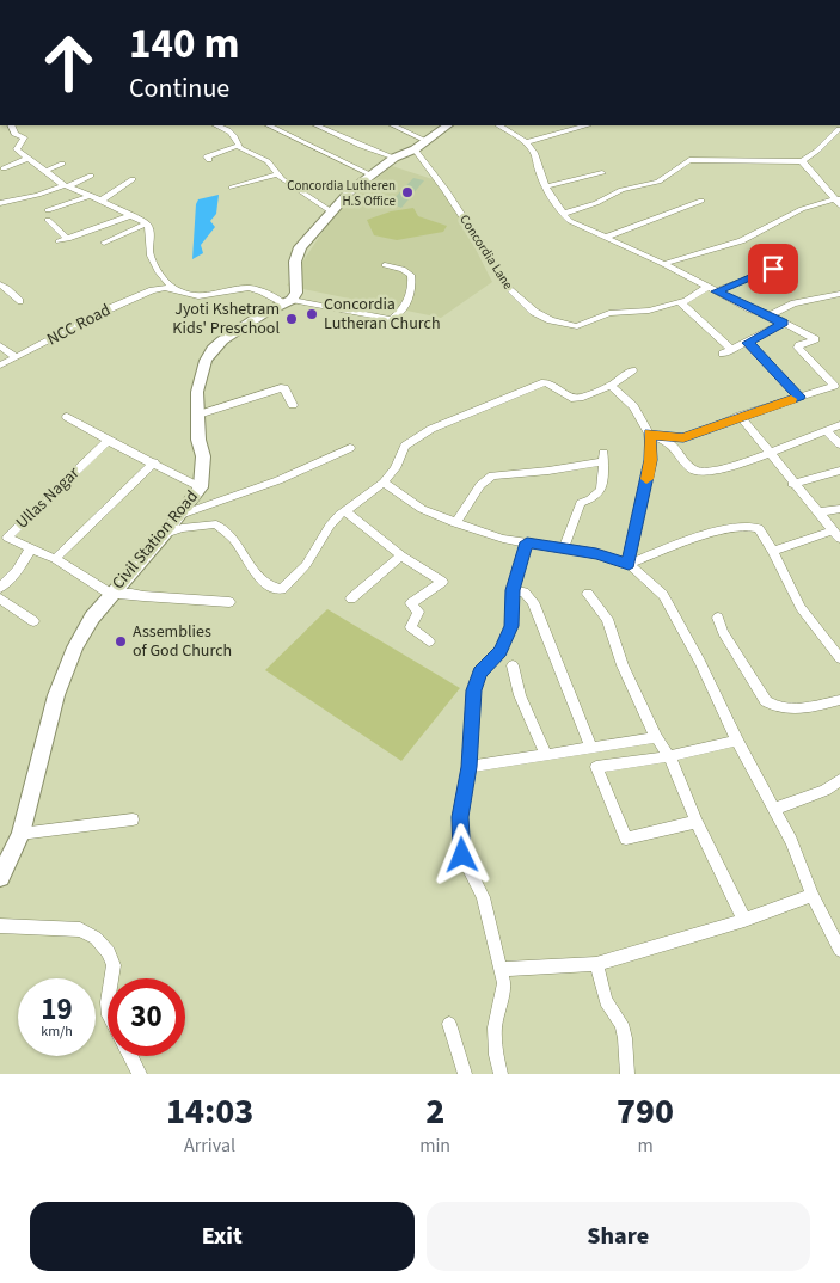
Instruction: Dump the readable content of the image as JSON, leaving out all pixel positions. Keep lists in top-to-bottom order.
{
  "streets": {
    "main road": ["Civil Station Road"],
    "street": ["Concordia Lane", "NCC Road", "Ullas Nagar"]
  },
  "crossings": [
    ["Ullas Nagar", "Civil Station Road"]
  ],
  "places": [
    "Concordia Lutheren H.S Office",
    "Concordia Lutheran Church",
    "Jyoti Kshetram Kids' Preschool",
    "Assemblies of God Church"
  ],
  "page": {
    "turn": ["140 m", "Continue"],
    "speed": "19 km/h",
    "limit": "30",
    "eta": [
      "14:03",
      "Arrival",
      "2",
      "min",
      "790",
      "m"
    ],
    "buttons": ["Exit", "Share"]
  }
}
